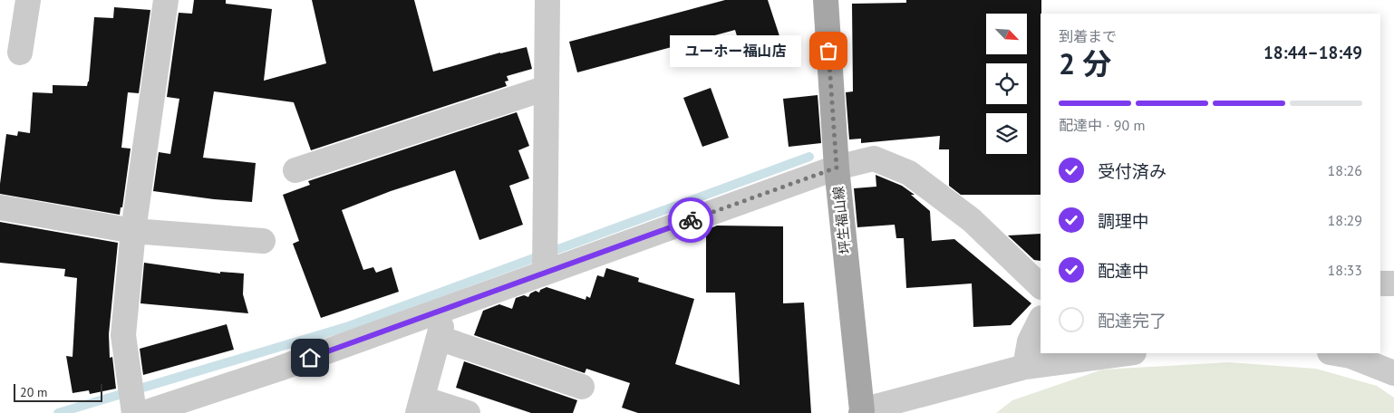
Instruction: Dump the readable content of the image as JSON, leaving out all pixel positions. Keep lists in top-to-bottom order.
{
  "streets": {
    "main road": ["坪生福山線"]
  },
  "places": ["ユーホー福山店"],
  "scale_bar": "20 m",
  "north": "bottom right",
  "page": {
    "heading": ["2 分", "到着まで", "18:44–18:49"],
    "bubble": "ユーホー福山店",
    "bar": "配達中 · 90 m",
    "list": [
      ["受付済み", "18:26"],
      ["調理中", "18:29"],
      ["配達中", "18:33"],
      "配達完了"
    ],
    "scale": "20 m"
  }
}
